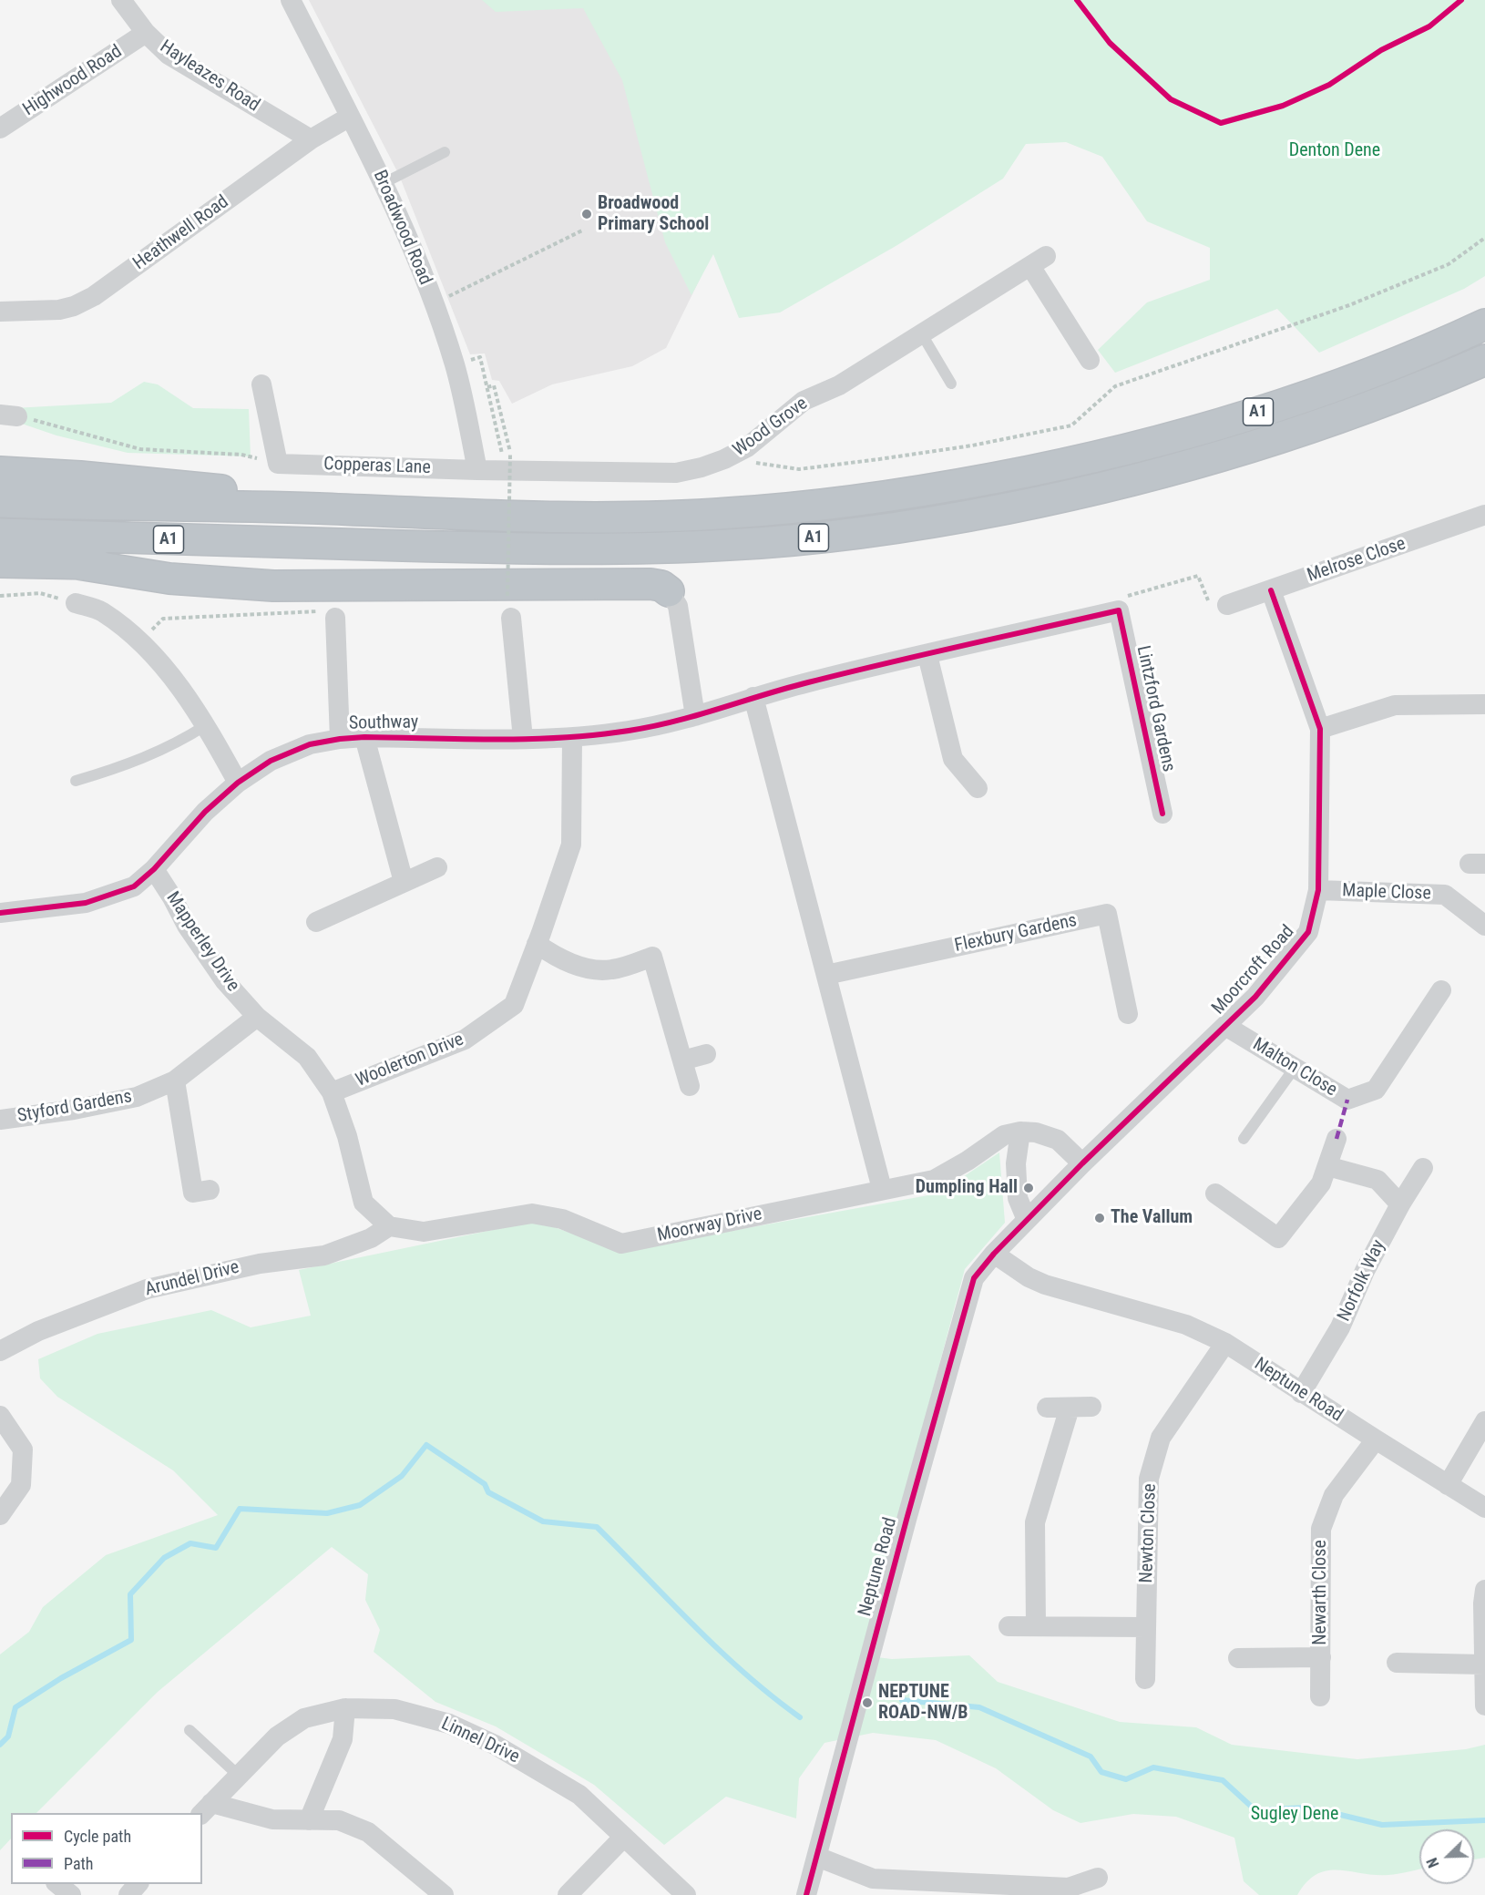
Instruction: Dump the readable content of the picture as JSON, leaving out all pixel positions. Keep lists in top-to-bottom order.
{
  "streets": {
    "highway": ["A1"],
    "street": [
      "Hayleazes Road",
      "Highwood Road",
      "Broadwood Road",
      "Heathwell Road",
      "Wood Grove",
      "Copperas Lane",
      "Melrose Close",
      "Lintzford Gardens",
      "Southway",
      "Maple Close",
      "Flexbury Gardens",
      "Mapperley Drive",
      "Moorcroft Road",
      "Woolerton Drive",
      "Malton Close",
      "Styford Gardens",
      "Moorway Drive",
      "Arundel Drive",
      "Norfolk Way",
      "Neptune Road",
      "Newton Close",
      "Newarth Close",
      "Linnel Drive"
    ]
  },
  "crossings": [
    ["Hayleazes Road", "Highwood Road"],
    ["Hayleazes Road", "Heathwell Road"],
    ["Broadwood Road", "Heathwell Road"],
    ["Broadwood Road", "Wood Grove"],
    ["Broadwood Road", "Copperas Lane"],
    ["Wood Grove", "Copperas Lane"],
    ["Melrose Close", "Moorcroft Road"],
    ["Lintzford Gardens", "Southway"],
    ["Southway", "Mapperley Drive"],
    ["Southway", "Woolerton Drive"],
    ["Maple Close", "Moorcroft Road"],
    ["Mapperley Drive", "Woolerton Drive"],
    ["Mapperley Drive", "Styford Gardens"],
    ["Mapperley Drive", "Moorway Drive"],
    ["Mapperley Drive", "Arundel Drive"],
    ["Moorcroft Road", "Malton Close"],
    ["Moorcroft Road", "Neptune Road"],
    ["Moorway Drive", "Arundel Drive"],
    ["Norfolk Way", "Neptune Road"],
    ["Neptune Road", "Newton Close"],
    ["Neptune Road", "Newarth Close"]
  ],
  "parks": ["Denton Dene", "Sugley Dene"],
  "places": [
    "Broadwood Primary School",
    "Dumpling Hall",
    "The Vallum",
    "NEPTUNE ROAD-NW/B"
  ],
  "legend": ["Cycle path", "Path"],
  "north": "bottom left"
}
